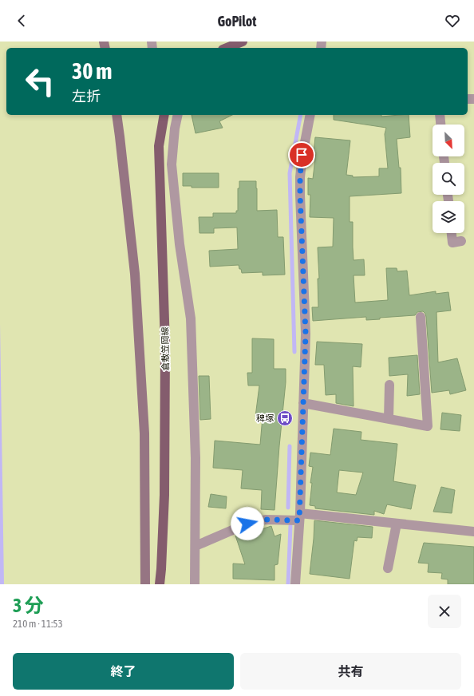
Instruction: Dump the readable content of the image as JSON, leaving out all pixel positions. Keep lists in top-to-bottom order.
{
  "streets": {
    "main road": ["倉敷笠岡線"]
  },
  "places": {
    "bus stop": ["稗塚"]
  },
  "north": "bottom right",
  "page": {
    "header": "GoPilot",
    "turn": ["30 m", "左折"],
    "heading": ["3 分", "210 m · 11:53"],
    "buttons": ["終了", "共有"]
  }
}
